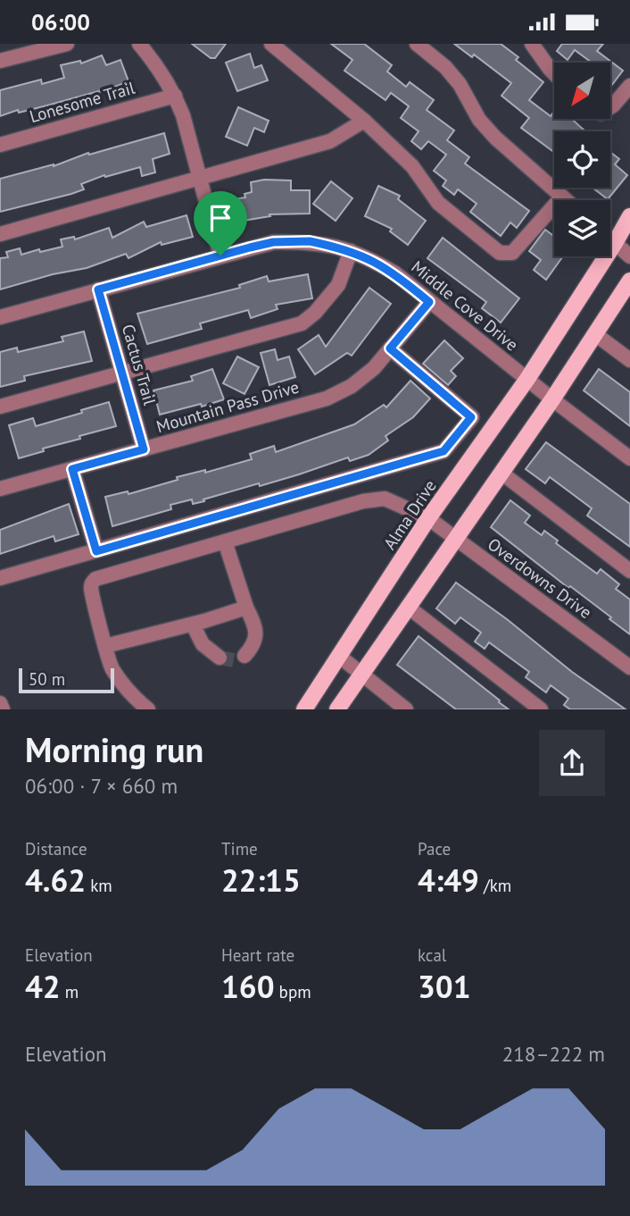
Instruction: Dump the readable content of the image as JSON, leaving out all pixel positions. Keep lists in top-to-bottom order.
{
  "streets": {
    "main road": ["Alma Drive"],
    "street": [
      "Lonesome Trail",
      "Middle Cove Drive",
      "Cactus Trail",
      "Mountain Pass Drive",
      "Overdowns Drive"
    ]
  },
  "crossings": [
    ["Middle Cove Drive", "Cactus Trail"],
    ["Middle Cove Drive", "Mountain Pass Drive"],
    ["Middle Cove Drive", "Alma Drive"],
    ["Cactus Trail", "Mountain Pass Drive"],
    ["Alma Drive", "Overdowns Drive"]
  ],
  "scale_bar": "50 m",
  "north": "bottom left",
  "page": {
    "status": "06:00",
    "scale": "50 m",
    "heading": ["Morning run", "06:00 · 7 × 660 m"],
    "stats": [
      ["Distance", "4.62 km"],
      ["Time", "22:15"],
      ["Pace", "4:49 /km"],
      ["Elevation", "42 m"],
      ["Heart rate", "160 bpm"],
      ["kcal", "301"]
    ],
    "chart": ["Elevation", "218–222 m"]
  }
}
